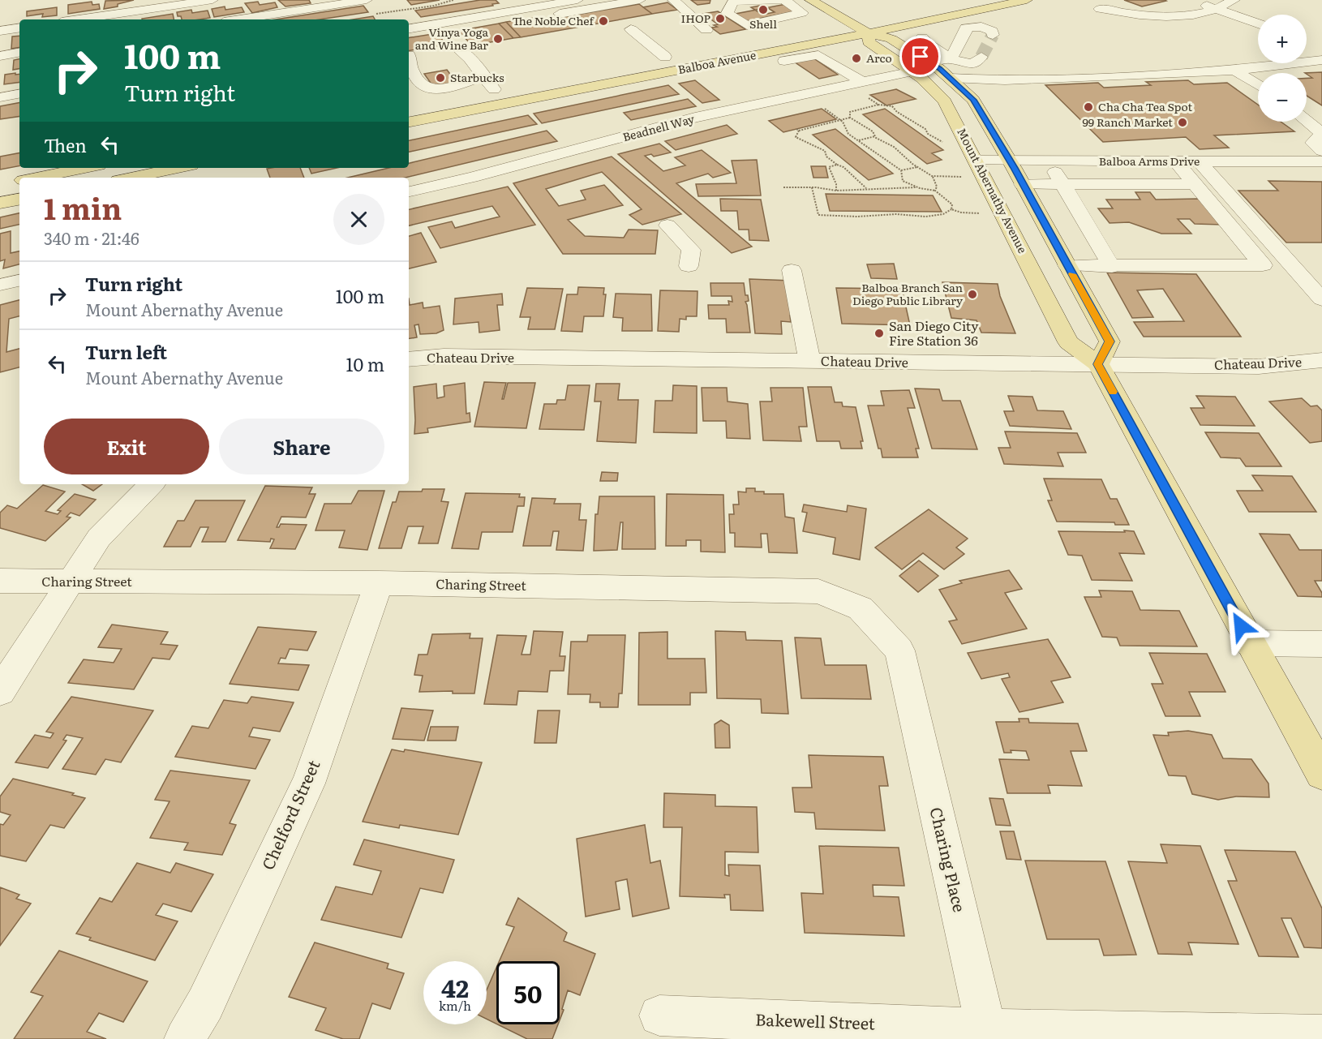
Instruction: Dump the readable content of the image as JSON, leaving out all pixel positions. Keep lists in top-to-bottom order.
{
  "streets": {
    "main road": ["Balboa Avenue", "Mount Abernathy Avenue"],
    "street": [
      "Beadnell Way",
      "Balboa Arms Drive",
      "Chateau Drive",
      "Charing Street",
      "Chelford Street",
      "Charing Place",
      "Bakewell Street"
    ]
  },
  "crossings": [
    ["Balboa Avenue", "Mount Abernathy Avenue"],
    ["Beadnell Way", "Mount Abernathy Avenue"],
    ["Balboa Arms Drive", "Mount Abernathy Avenue"],
    ["Mount Abernathy Avenue", "Chateau Drive"],
    ["Charing Street", "Chelford Street"],
    ["Charing Street", "Charing Place"],
    ["Charing Place", "Bakewell Street"]
  ],
  "places": [
    "Shell",
    "IHOP",
    "The Noble Chef",
    "Vinya Yoga and Wine Bar",
    "Arco",
    "Starbucks",
    "Cha Cha Tea Spot",
    "99 Ranch Market",
    "Balboa Branch San Diego Public Library",
    "San Diego City Fire Station 36"
  ],
  "page": {
    "map_buttons": ["+", "−"],
    "turn": ["100 m", "Turn right"],
    "then": "Then",
    "heading": ["1 min", "340 m · 21:46"],
    "list": [
      {
        "name": "Turn right",
        "note": "Mount Abernathy Avenue",
        "value": "100 m"
      },
      {
        "name": "Turn left",
        "note": "Mount Abernathy Avenue",
        "value": "10 m"
      }
    ],
    "buttons": ["Exit", "Share"],
    "speed": "42 km/h",
    "limit": "50"
  }
}
